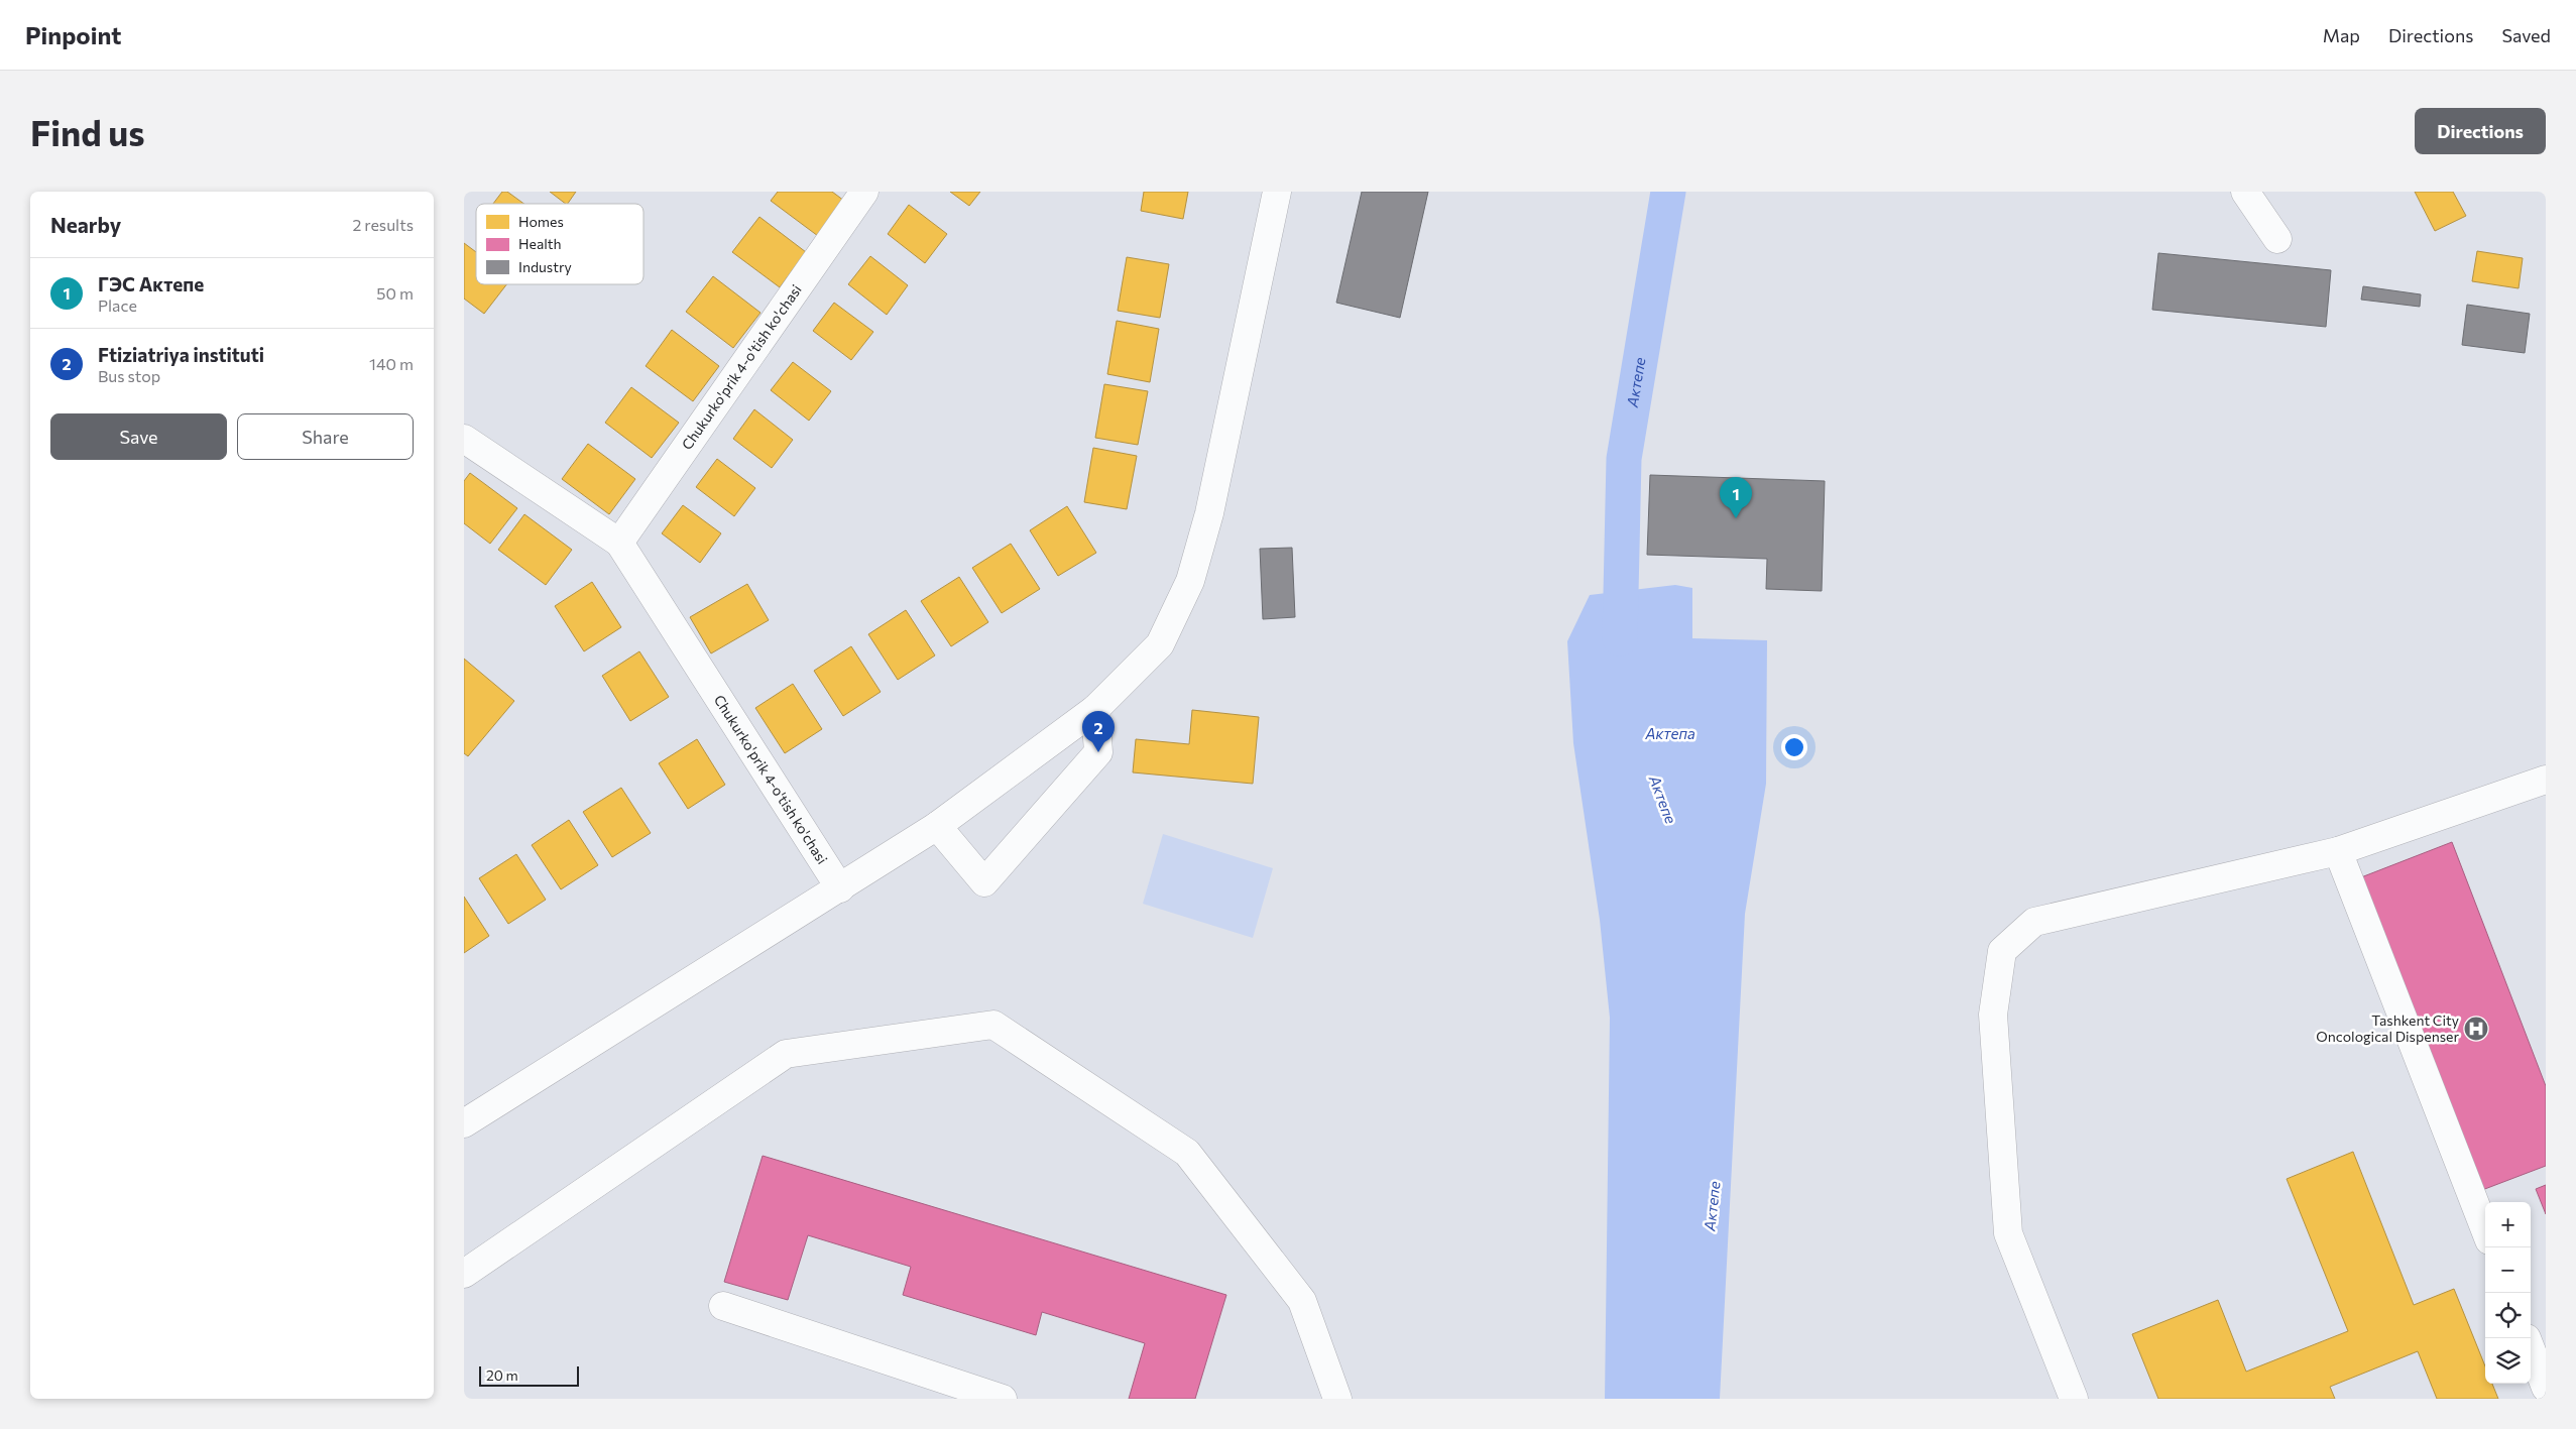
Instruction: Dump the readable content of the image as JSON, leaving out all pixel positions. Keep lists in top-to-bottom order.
{
  "streets": {
    "street": ["Chukurko'prik 4-o'tish ko'chasi"]
  },
  "water": ["Актепе", "Актепа"],
  "places": {
    "hospital": ["Tashkent City Oncological Dispenser"]
  },
  "legend": ["Homes", "Health", "Industry"],
  "scale_bar": "20 m",
  "page": {
    "header": "Pinpoint",
    "nav": ["Map", "Directions", "Saved"],
    "buttons": [
      "Directions",
      ["Save", "Share"]
    ],
    "title": "Find us",
    "heading": ["Nearby", "2 results"],
    "list": [
      {
        "mark": "1",
        "name": "ГЭС Актепe",
        "note": "Place",
        "value": "50 m"
      },
      {
        "mark": "2",
        "name": "Ftiziatriya instituti",
        "note": "Bus stop",
        "value": "140 m"
      }
    ],
    "pins": ["1", "2"],
    "map_buttons": ["+", "−"],
    "scale": "20 m"
  }
}
